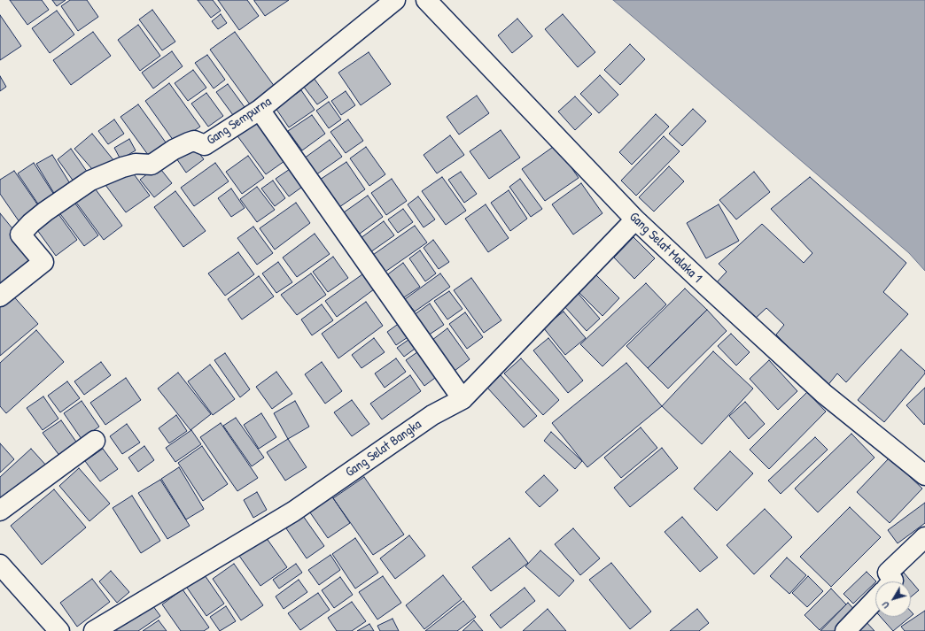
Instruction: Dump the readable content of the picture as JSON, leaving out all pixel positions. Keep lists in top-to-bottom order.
{
  "streets": {
    "main road": ["Gang Sempurna", "Gang Selat Malaka 1", "Gang Selat Bangka"]
  },
  "crossings": [
    ["Gang Selat Malaka 1", "Gang Selat Bangka"]
  ],
  "north": "bottom left"
}
